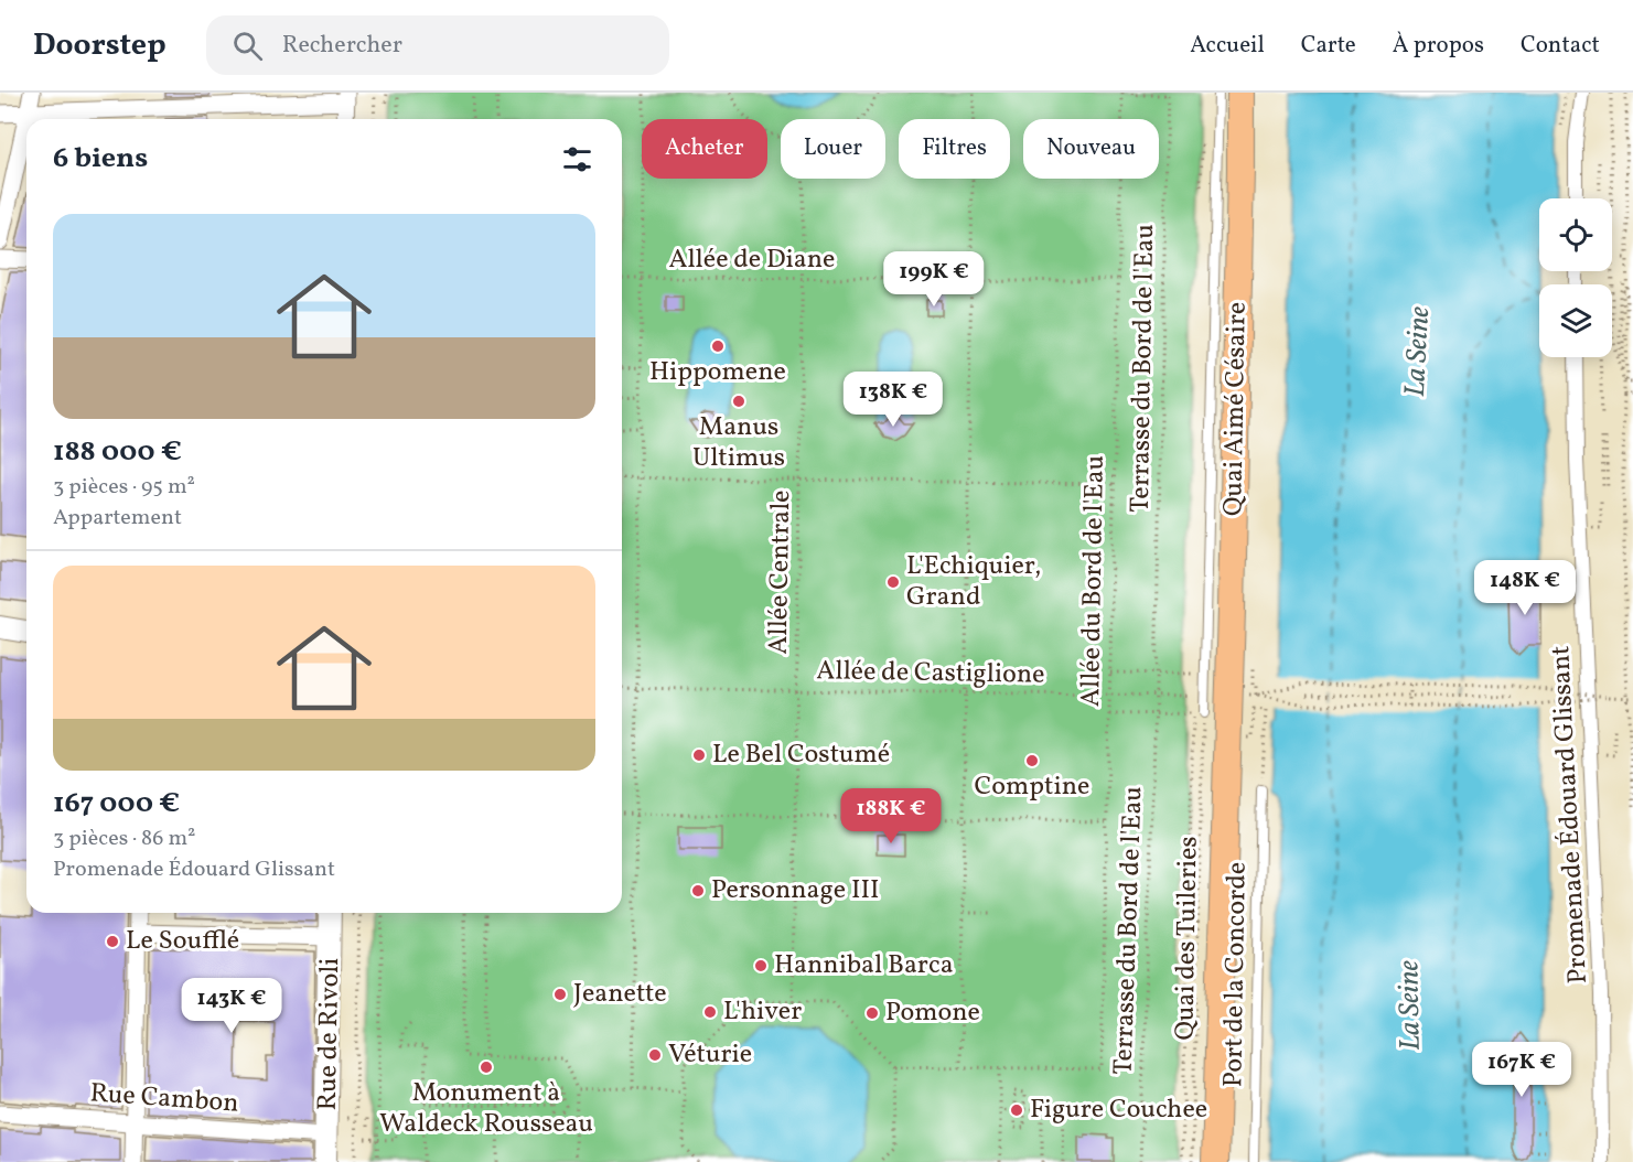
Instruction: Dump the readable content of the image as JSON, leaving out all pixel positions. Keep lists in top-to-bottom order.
{
  "streets": {
    "main road": ["Quai Aimé Césaire", "Quai des Tuileries"],
    "street": ["Promenade Édouard Glissant", "Rue de Rivoli", "Rue Cambon"],
    "lane": ["Port de la Concorde"],
    "path": [
      "Allée de Diane",
      "Terrasse du Bord de l'Eau",
      "Allée Centrale",
      "Allée du Bord de l'Eau",
      "Allée de Castiglione"
    ]
  },
  "crossings": [
    ["Allée de Diane", "Allée Centrale"],
    ["Allée de Diane", "Allée du Bord de l'Eau"],
    ["Terrasse du Bord de l'Eau", "Allée de Castiglione"],
    ["Terrasse du Bord de l'Eau", "Quai des Tuileries"],
    ["Quai Aimé Césaire", "Quai des Tuileries"],
    ["Allée Centrale", "Allée de Castiglione"],
    ["Allée du Bord de l'Eau", "Allée de Castiglione"],
    ["Rue de Rivoli", "Rue Cambon"]
  ],
  "water": ["La Seine"],
  "places": [
    "Hippomene",
    "Manus Ultimus",
    "L'Echiquier, Grand",
    "Le Bel Costumé",
    "Comptine",
    "Personnage III",
    "Le Soufflé",
    "Hannibal Barca",
    "Jeanette",
    "L'hiver",
    "Pomone",
    "Véturie",
    "Monument à Waldeck Rousseau",
    "Figure Couchee"
  ],
  "page": {
    "header": "Doorstep",
    "search": "Rechercher",
    "nav": [
      "Accueil",
      "Carte",
      "À propos",
      "Contact"
    ],
    "chip": [
      "Acheter",
      "Louer",
      "Filtres",
      "Nouveau"
    ],
    "heading": "6 biens",
    "list": [
      {
        "name": "188 000 €",
        "note": "3 pièces · 95 m² · Appartement"
      },
      {
        "name": "167 000 €",
        "note": "3 pièces · 86 m² · Promenade Édouard Glissant"
      }
    ],
    "price": [
      "199K €",
      "138K €",
      "148K €",
      "188K €",
      "143K €",
      "167K €"
    ]
  }
}
